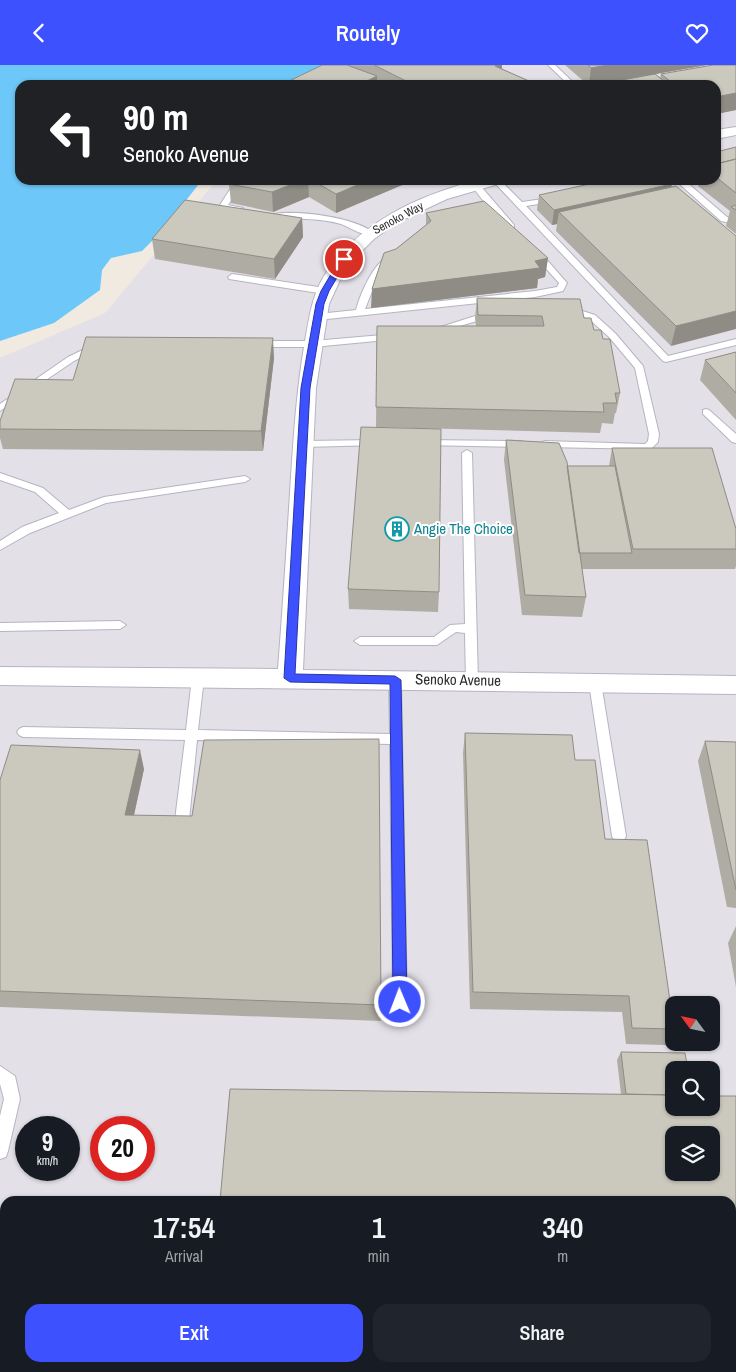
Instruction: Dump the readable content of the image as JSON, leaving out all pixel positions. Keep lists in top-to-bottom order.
{
  "streets": {
    "street": ["Senoko Way", "Senoko Avenue"]
  },
  "crossings": [
    ["Senoko Way", "Senoko Avenue"]
  ],
  "places": {
    "building": ["Angie The Choice"]
  },
  "north": "top left",
  "page": {
    "header": "Routely",
    "turn": ["90 m", "Senoko Avenue"],
    "speed": "9 km/h",
    "limit": "20",
    "eta": [
      "17:54",
      "Arrival",
      "1",
      "min",
      "340",
      "m"
    ],
    "buttons": ["Exit", "Share"]
  }
}
